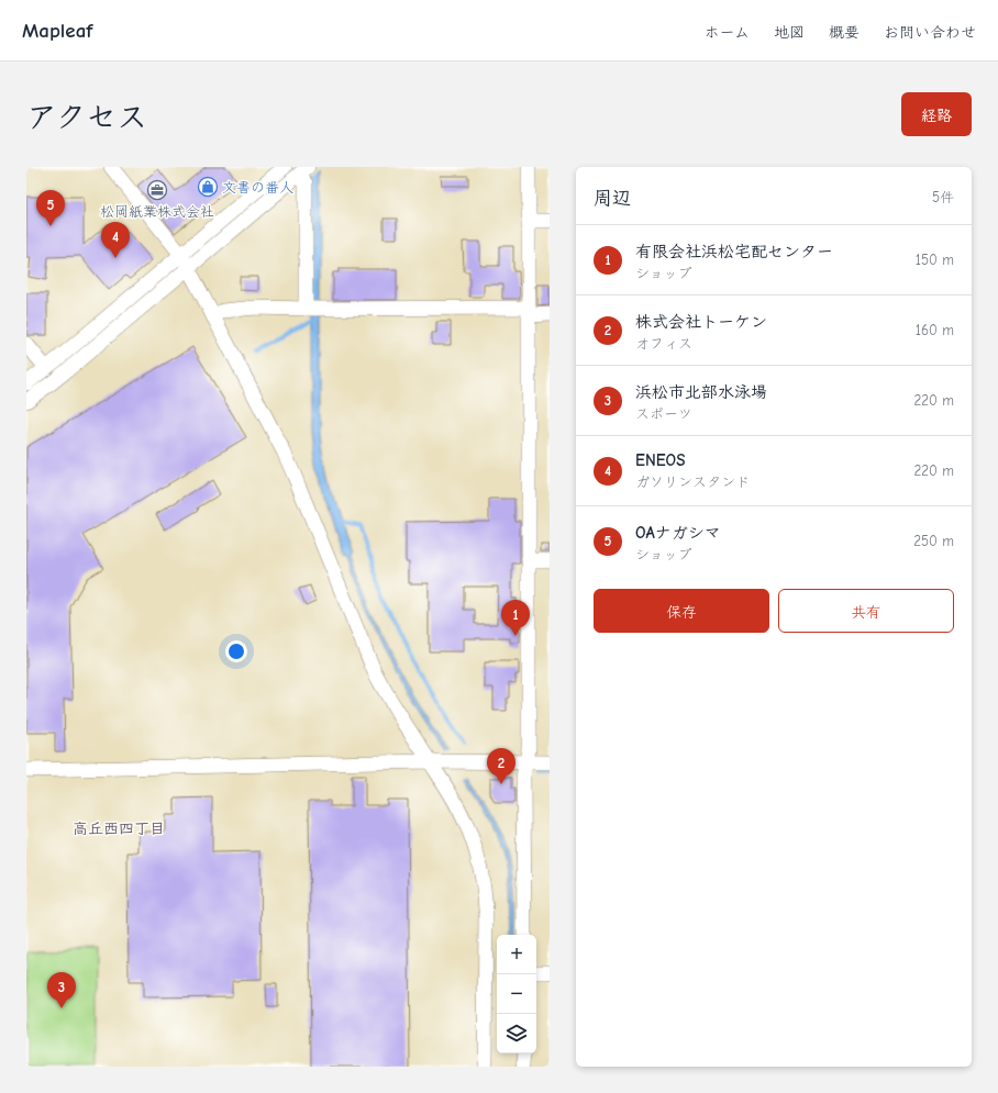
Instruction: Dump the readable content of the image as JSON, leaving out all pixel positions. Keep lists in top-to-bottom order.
{
  "districts": ["高丘西四丁目"],
  "places": {
    "shop": ["文書の番人"],
    "office": ["松岡紙業株式会社"]
  },
  "page": {
    "header": "Mapleaf",
    "nav": [
      "ホーム",
      "地図",
      "概要",
      "お問い合わせ"
    ],
    "title": "アクセス",
    "buttons": [
      "経路",
      ["保存", "共有"]
    ],
    "heading": ["周辺", "5件"],
    "pins": [
      "5",
      "4",
      "1",
      "2",
      "3"
    ],
    "list": [
      {
        "mark": "1",
        "name": "有限会社浜松宅配センター",
        "note": "ショップ",
        "value": "150 m"
      },
      {
        "mark": "2",
        "name": "株式会社トーケン",
        "note": "オフィス",
        "value": "160 m"
      },
      {
        "mark": "3",
        "name": "浜松市北部水泳場",
        "note": "スポーツ",
        "value": "220 m"
      },
      {
        "mark": "4",
        "name": "ENEOS",
        "note": "ガソリンスタンド",
        "value": "220 m"
      },
      {
        "mark": "5",
        "name": "OAナガシマ",
        "note": "ショップ",
        "value": "250 m"
      }
    ],
    "map_buttons": ["+", "−"]
  }
}
